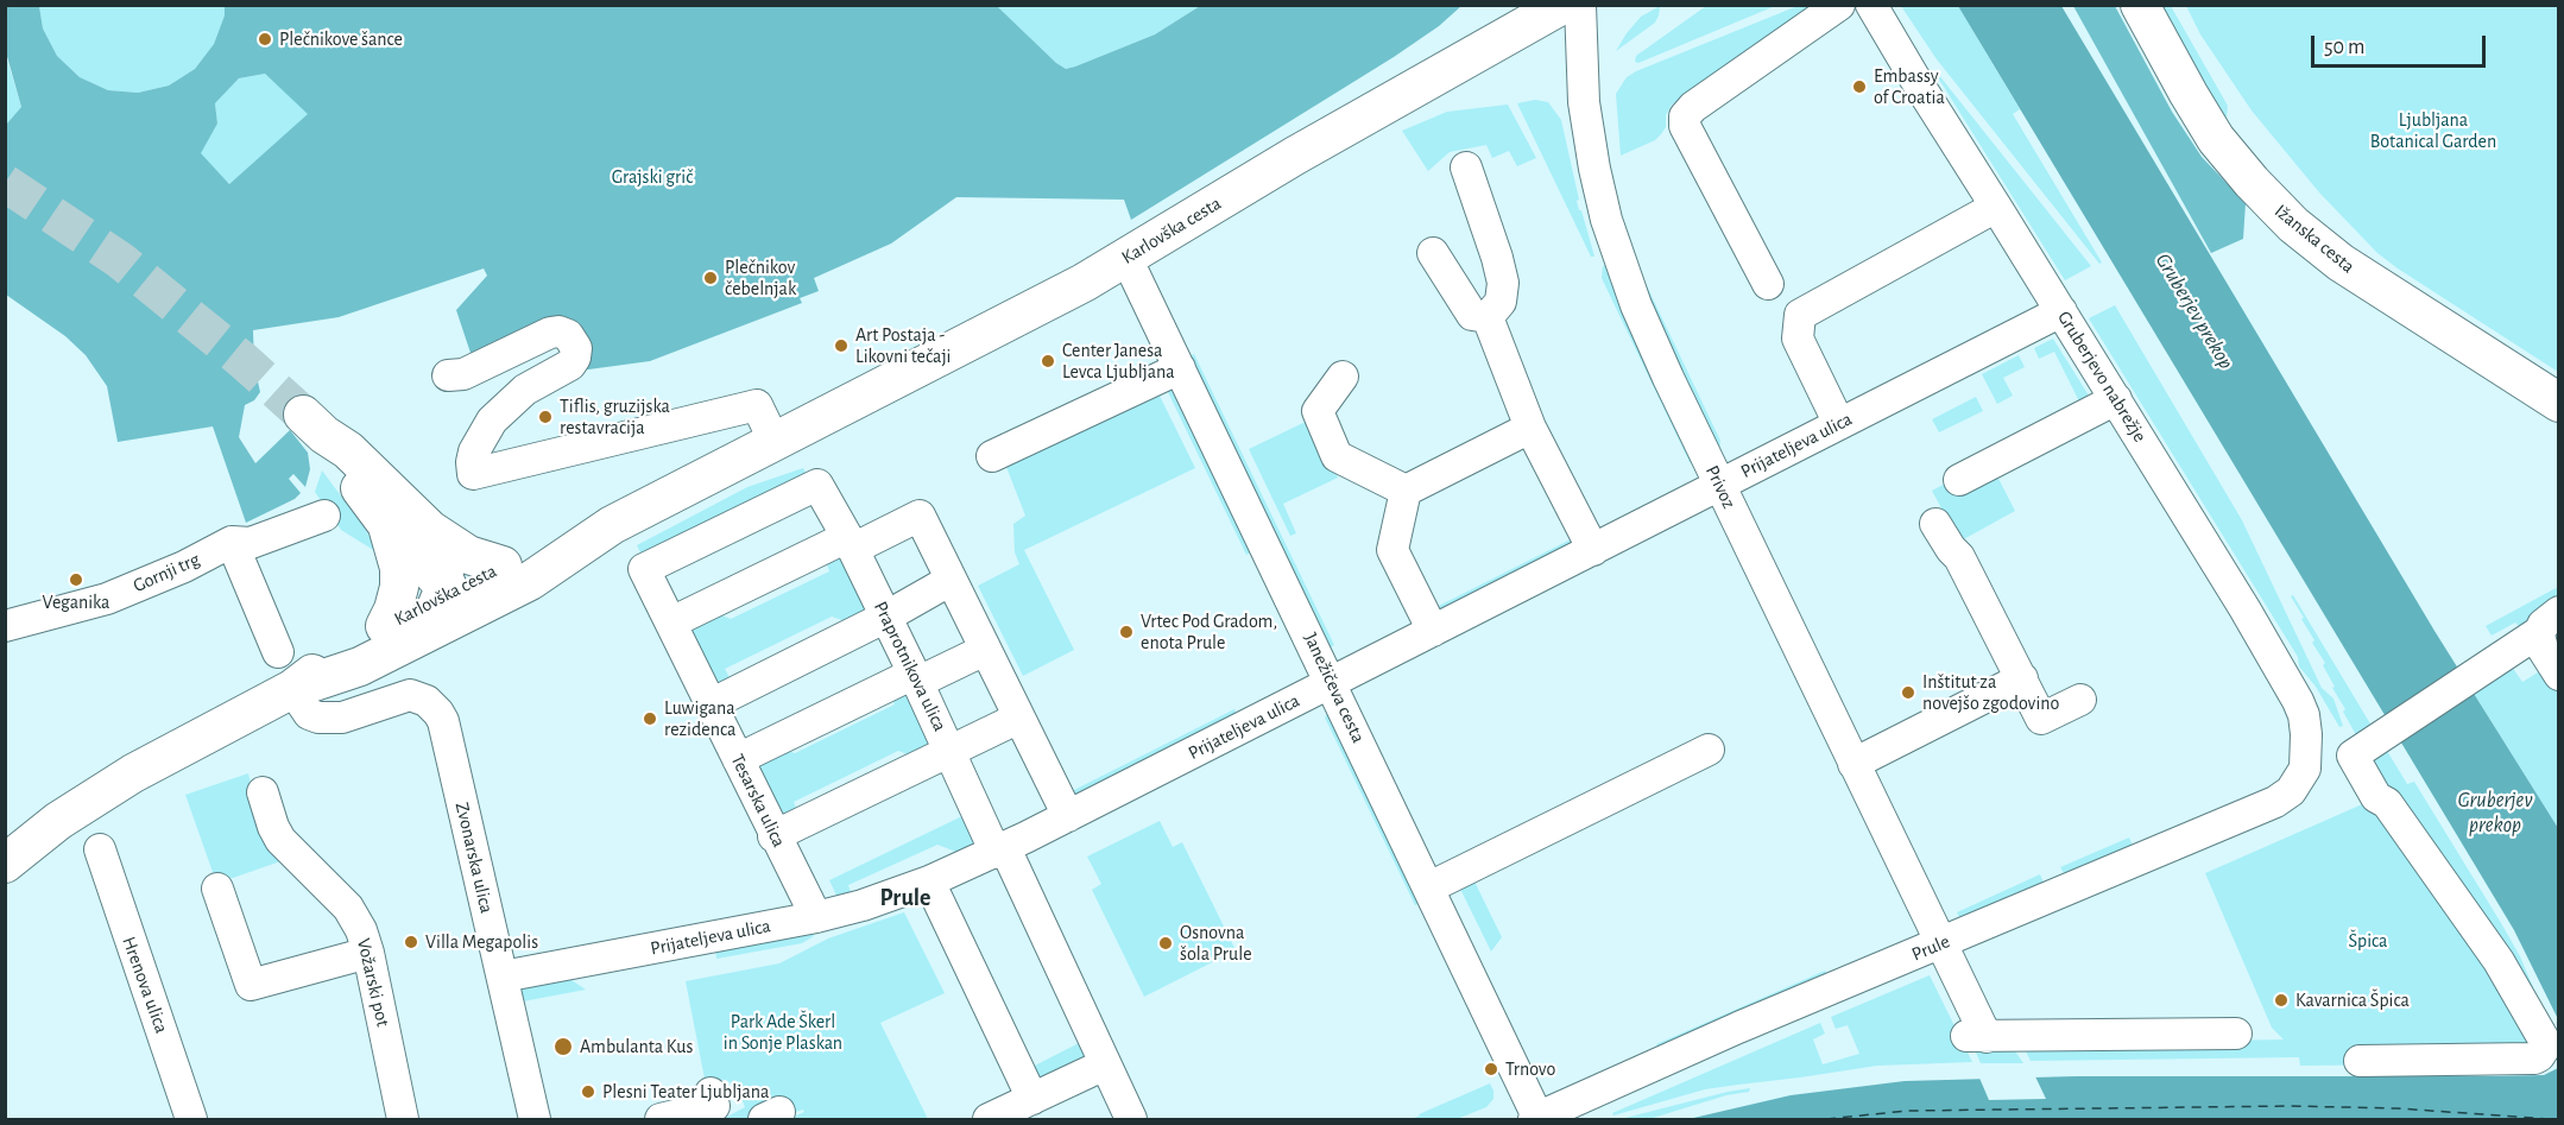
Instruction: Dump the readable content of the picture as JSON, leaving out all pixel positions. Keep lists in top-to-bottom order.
{
  "streets": {
    "main road": ["Karlovška cesta", "Ižanska cesta"],
    "street": [
      "Gruberjevo nabrežje",
      "Prijateljeva ulica",
      "Privoz",
      "Gornji trg",
      "Praprotnikova ulica",
      "Janežičeva cesta",
      "Tesarska ulica",
      "Zvonarska ulica",
      "Prule",
      "Vožarski pot",
      "Hrenova ulica"
    ]
  },
  "crossings": [
    ["Karlovška cesta", "Janežičeva cesta"],
    ["Karlovška cesta", "Zvonarska ulica"],
    ["Gruberjevo nabrežje", "Prijateljeva ulica"],
    ["Gruberjevo nabrežje", "Prule"],
    ["Prijateljeva ulica", "Privoz"],
    ["Prijateljeva ulica", "Praprotnikova ulica"],
    ["Prijateljeva ulica", "Janežičeva cesta"],
    ["Prijateljeva ulica", "Tesarska ulica"],
    ["Prijateljeva ulica", "Zvonarska ulica"],
    ["Privoz", "Prule"],
    ["Praprotnikova ulica", "Tesarska ulica"],
    ["Janežičeva cesta", "Prule"]
  ],
  "districts": ["Prule"],
  "water": ["Gruberjev prekop"],
  "parks": [
    "Ljubljana Botanical Garden",
    "Grajski grič",
    "Špica",
    "Park Ade Škerl in Sonje Plaskan"
  ],
  "places": [
    "Plečnikove šance",
    "Embassy of Croatia",
    "Plečnikov čebelnjak",
    "Art Postaja - Likovni tečaji",
    "Center Janesa Levca Ljubljana",
    "Tiflis, gruzijska restavracija",
    "Veganika",
    "Vrtec Pod Gradom, enota Prule",
    "Inštitut za novejšo zgodovino",
    "Luwigana rezidenca",
    "Villa Megapolis",
    "Osnovna šola Prule",
    "Kavarnica Špica",
    "Ambulanta Kus",
    "Trnovo",
    "Plesni Teater Ljubljana"
  ],
  "scale_bar": "50 m"
}
